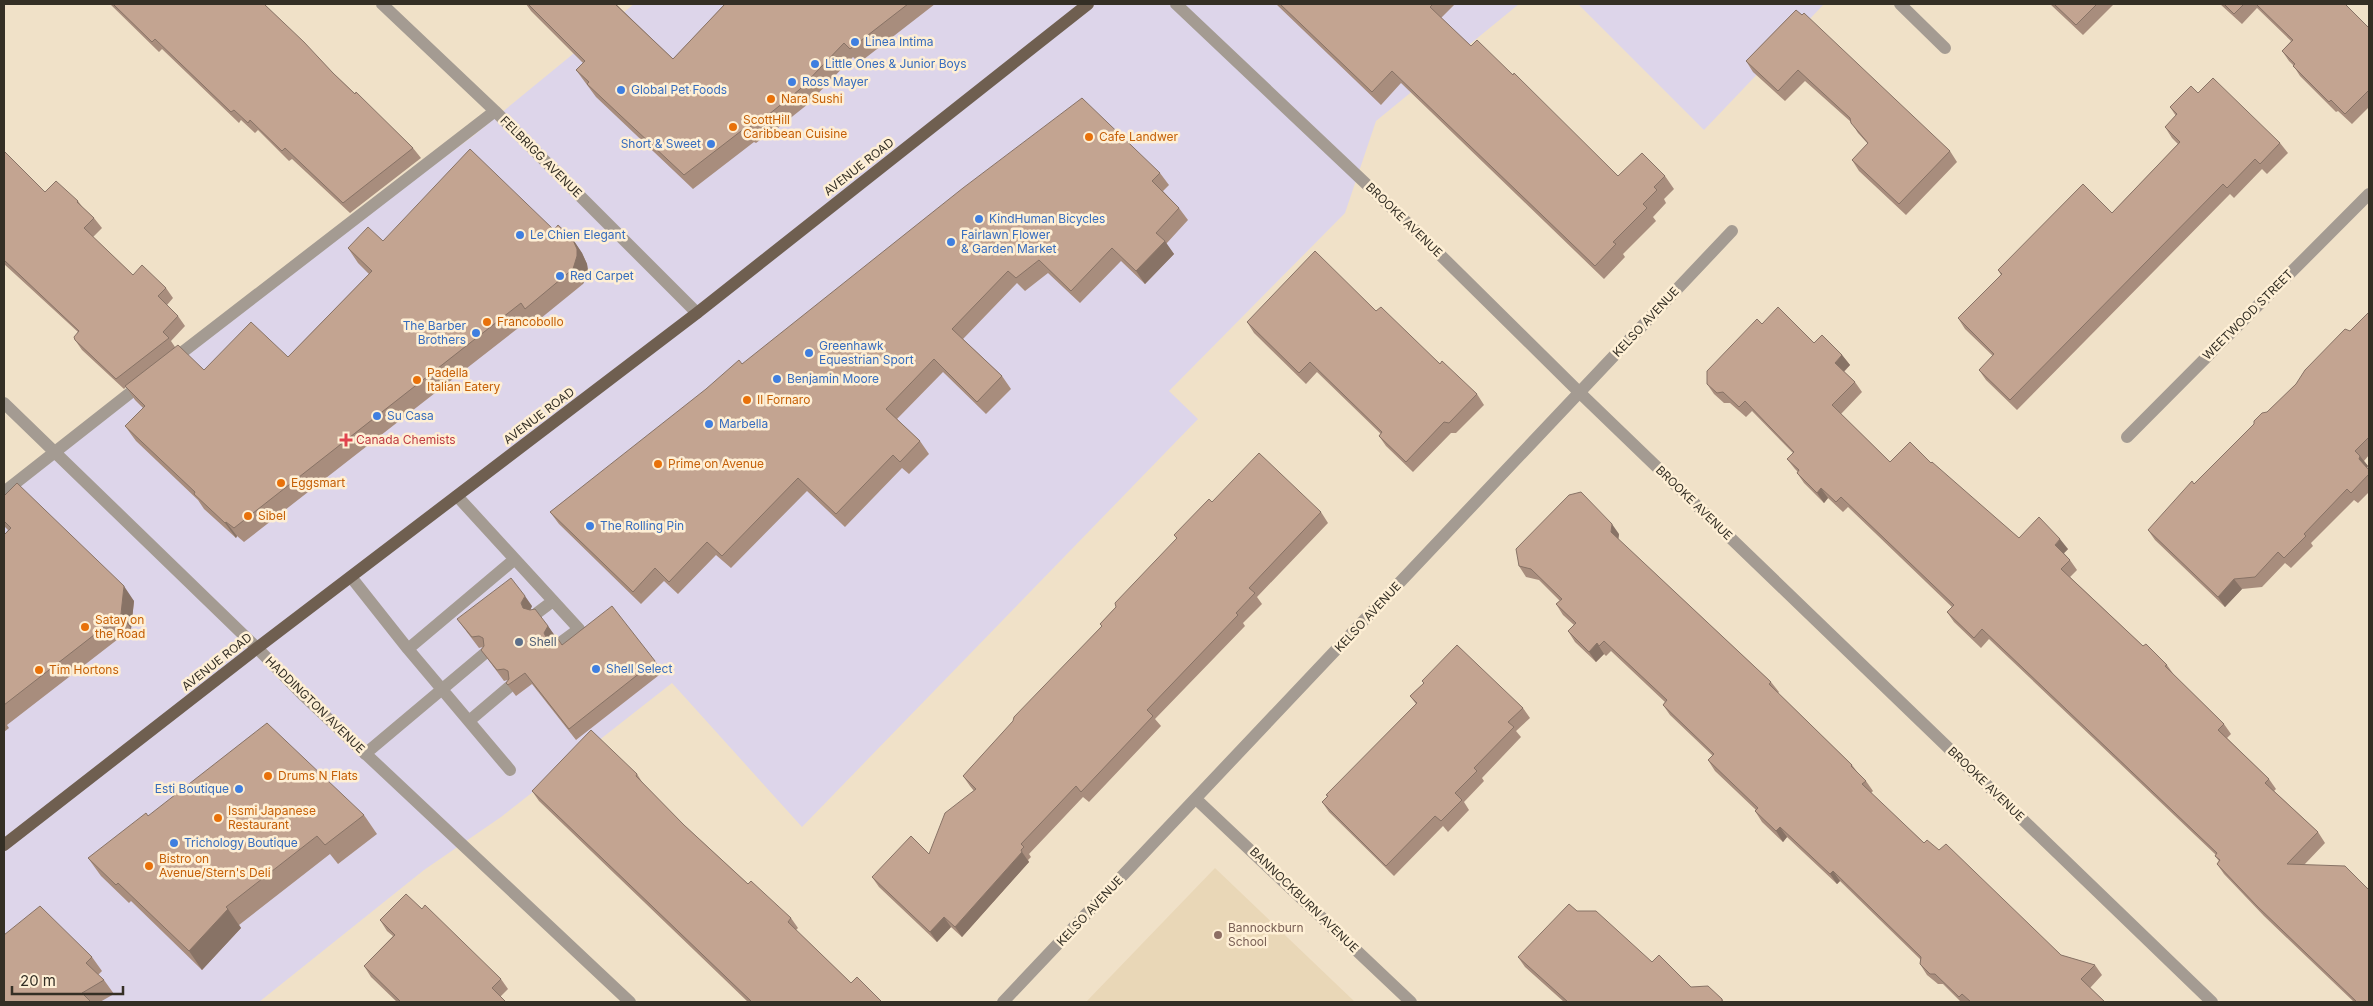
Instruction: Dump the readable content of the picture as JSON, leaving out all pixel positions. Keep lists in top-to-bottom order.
{
  "streets": {
    "main road": ["AVENUE ROAD"],
    "street": [
      "FELBRIGG AVENUE",
      "BROOKE AVENUE",
      "WEETWOOD STREET",
      "KELSO AVENUE",
      "HADDINGTON AVENUE",
      "BANNOCKBURN AVENUE"
    ]
  },
  "crossings": [
    ["FELBRIGG AVENUE", "AVENUE ROAD"],
    ["AVENUE ROAD", "HADDINGTON AVENUE"],
    ["BROOKE AVENUE", "KELSO AVENUE"],
    ["KELSO AVENUE", "BANNOCKBURN AVENUE"]
  ],
  "places": {
    "other": [
      "Linea Intima",
      "Little Ones & Junior Boys",
      "Ross Mayer",
      "Global Pet Foods",
      "Nara Sushi",
      "ScottHill Caribbean Cuisine",
      "Cafe Landwer",
      "Short & Sweet",
      "KindHuman Bicycles",
      "Le Chien Elegant",
      "Fairlawn Flower & Garden Market",
      "Red Carpet",
      "Francobollo",
      "The Barber Brothers",
      "Greenhawk Equestrian Sport",
      "Benjamin Moore",
      "Padella Italian Eatery",
      "Il Fornaro",
      "Su Casa",
      "Marbella",
      "Prime on Avenue",
      "Eggsmart",
      "Sibel",
      "The Rolling Pin",
      "Satay on the Road",
      "Shell",
      "Shell Select",
      "Tim Hortons",
      "Drums N Flats",
      "Esti Boutique",
      "Issmi Japanese Restaurant",
      "Trichology Boutique",
      "Bistro on Avenue/Stern's Deli",
      "Bannockburn School"
    ],
    "health": ["Canada Chemists"]
  },
  "scale_bar": "20 m"
}
